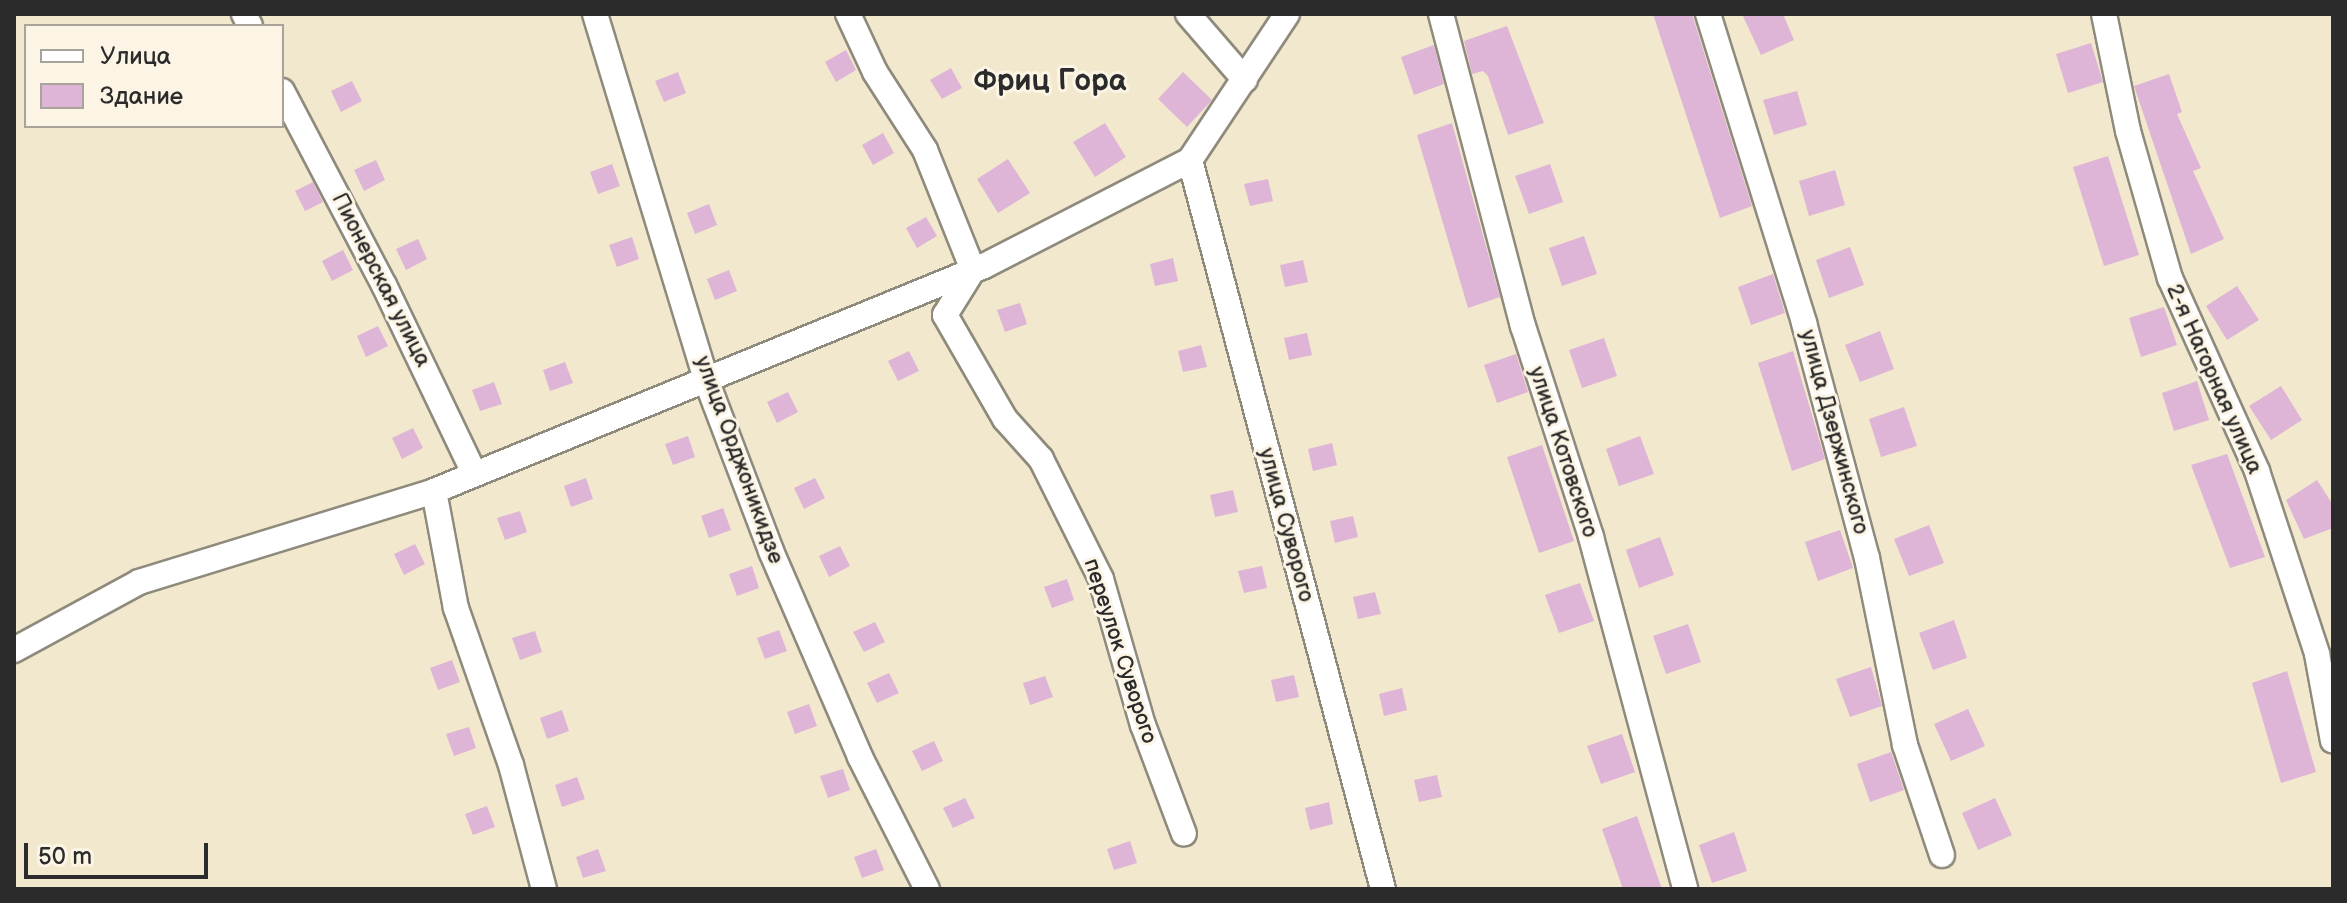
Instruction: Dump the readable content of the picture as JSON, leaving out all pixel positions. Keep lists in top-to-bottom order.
{
  "streets": {
    "street": [
      "Пионерская улица",
      "2-я Нагорная улица",
      "улица Дзержинского",
      "улица Котовского",
      "улица Орджоникидзе",
      "улица Суворого",
      "переулок Суворого"
    ]
  },
  "districts": ["Фриц Гора"],
  "legend": ["Улица", "Здание"],
  "scale_bar": "50 m"
}
